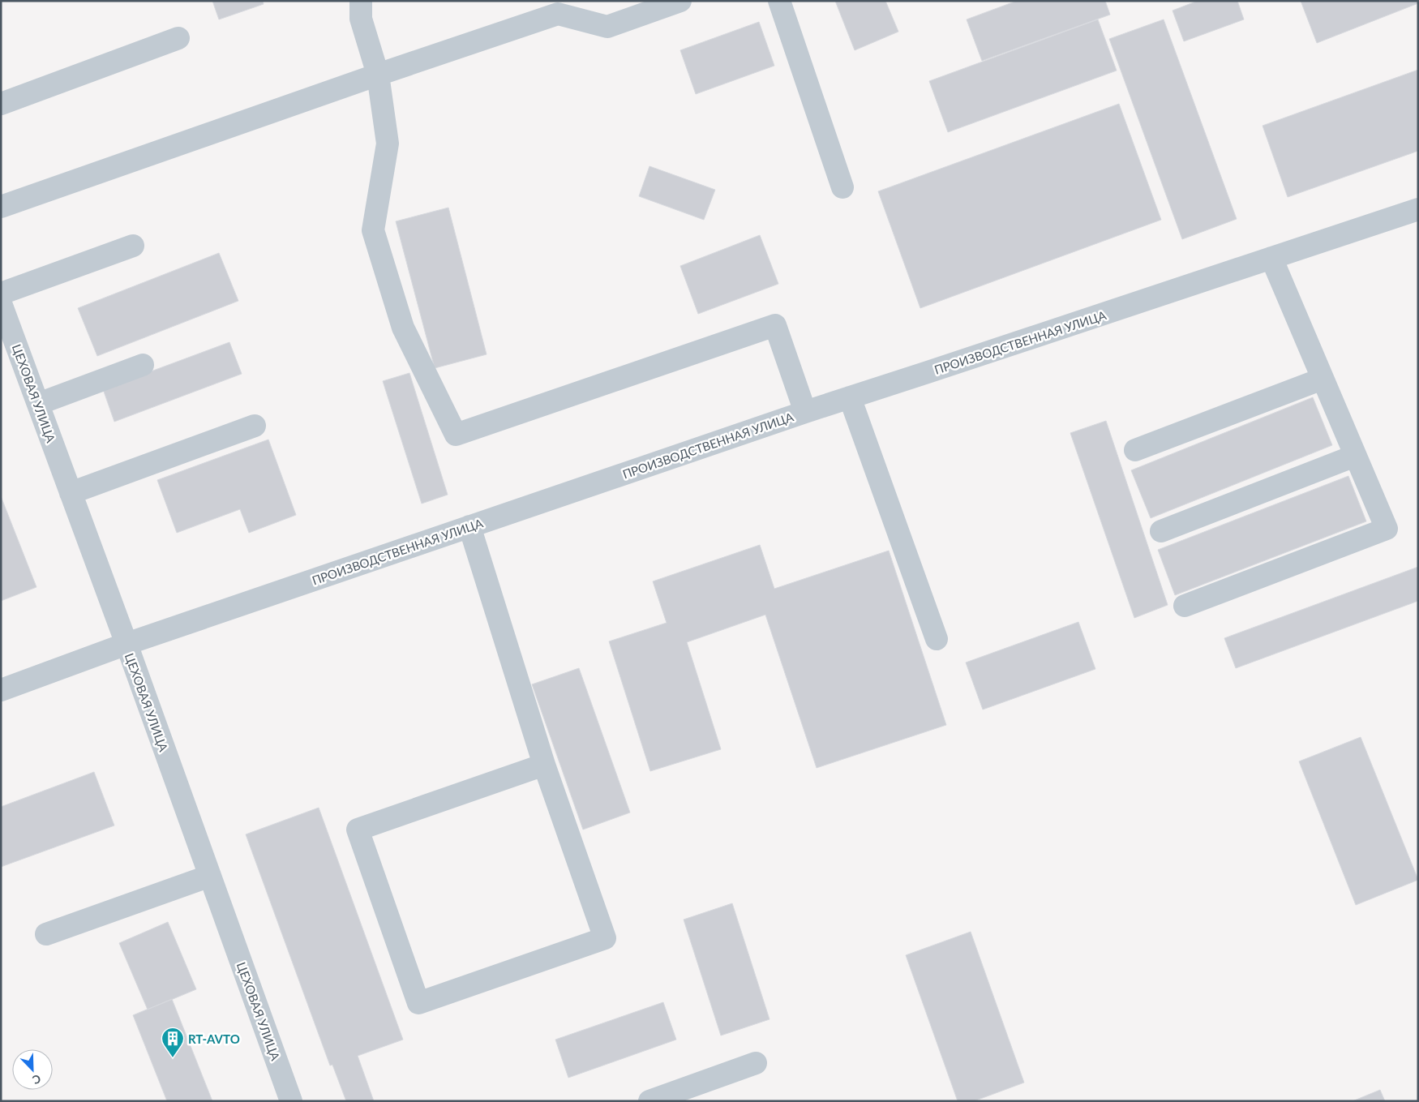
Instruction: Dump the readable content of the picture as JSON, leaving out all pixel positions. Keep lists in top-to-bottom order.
{
  "streets": {
    "street": ["ПРОИЗВОДСТВЕННАЯ УЛИЦА", "ЦЕХОВАЯ УЛИЦА"]
  },
  "crossings": [
    ["ПРОИЗВОДСТВЕННАЯ УЛИЦА", "ЦЕХОВАЯ УЛИЦА"]
  ],
  "places": {
    "building": ["RT-AVTO"]
  },
  "north": "bottom right"
}
